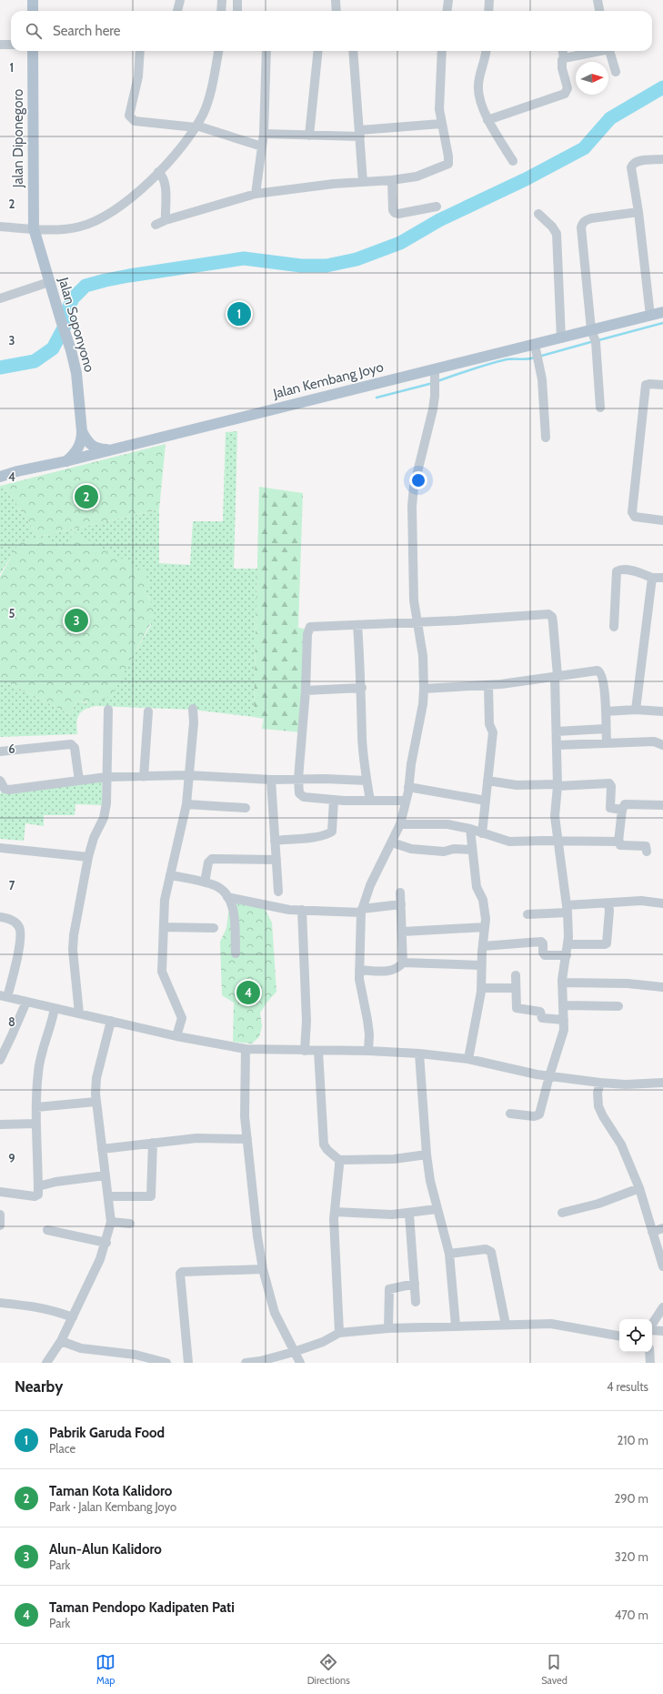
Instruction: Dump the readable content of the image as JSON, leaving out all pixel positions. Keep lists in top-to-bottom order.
{
  "streets": {
    "main road": ["Jalan Diponegoro", "Jalan Soponyono", "Jalan Kembang Joyo"]
  },
  "crossings": [
    ["Jalan Diponegoro", "Jalan Soponyono"]
  ],
  "north": "right",
  "page": {
    "search": "Search here",
    "pins": [
      "1",
      "2",
      "3",
      "4"
    ],
    "heading": ["Nearby", "4 results"],
    "list": [
      {
        "mark": "1",
        "name": "Pabrik Garuda Food",
        "note": "Place",
        "value": "210 m"
      },
      {
        "mark": "2",
        "name": "Taman Kota Kalidoro",
        "note": "Park · Jalan Kembang Joyo",
        "value": "290 m"
      },
      {
        "mark": "3",
        "name": "Alun-Alun Kalidoro",
        "note": "Park",
        "value": "320 m"
      },
      {
        "mark": "4",
        "name": "Taman Pendopo Kadipaten Pati",
        "note": "Park",
        "value": "470 m"
      }
    ],
    "nav": ["Map", "Directions", "Saved"]
  },
  "grid": {
    "rows": [
      "1",
      "2",
      "3",
      "4",
      "5",
      "6",
      "7",
      "8",
      "9"
    ]
  }
}
